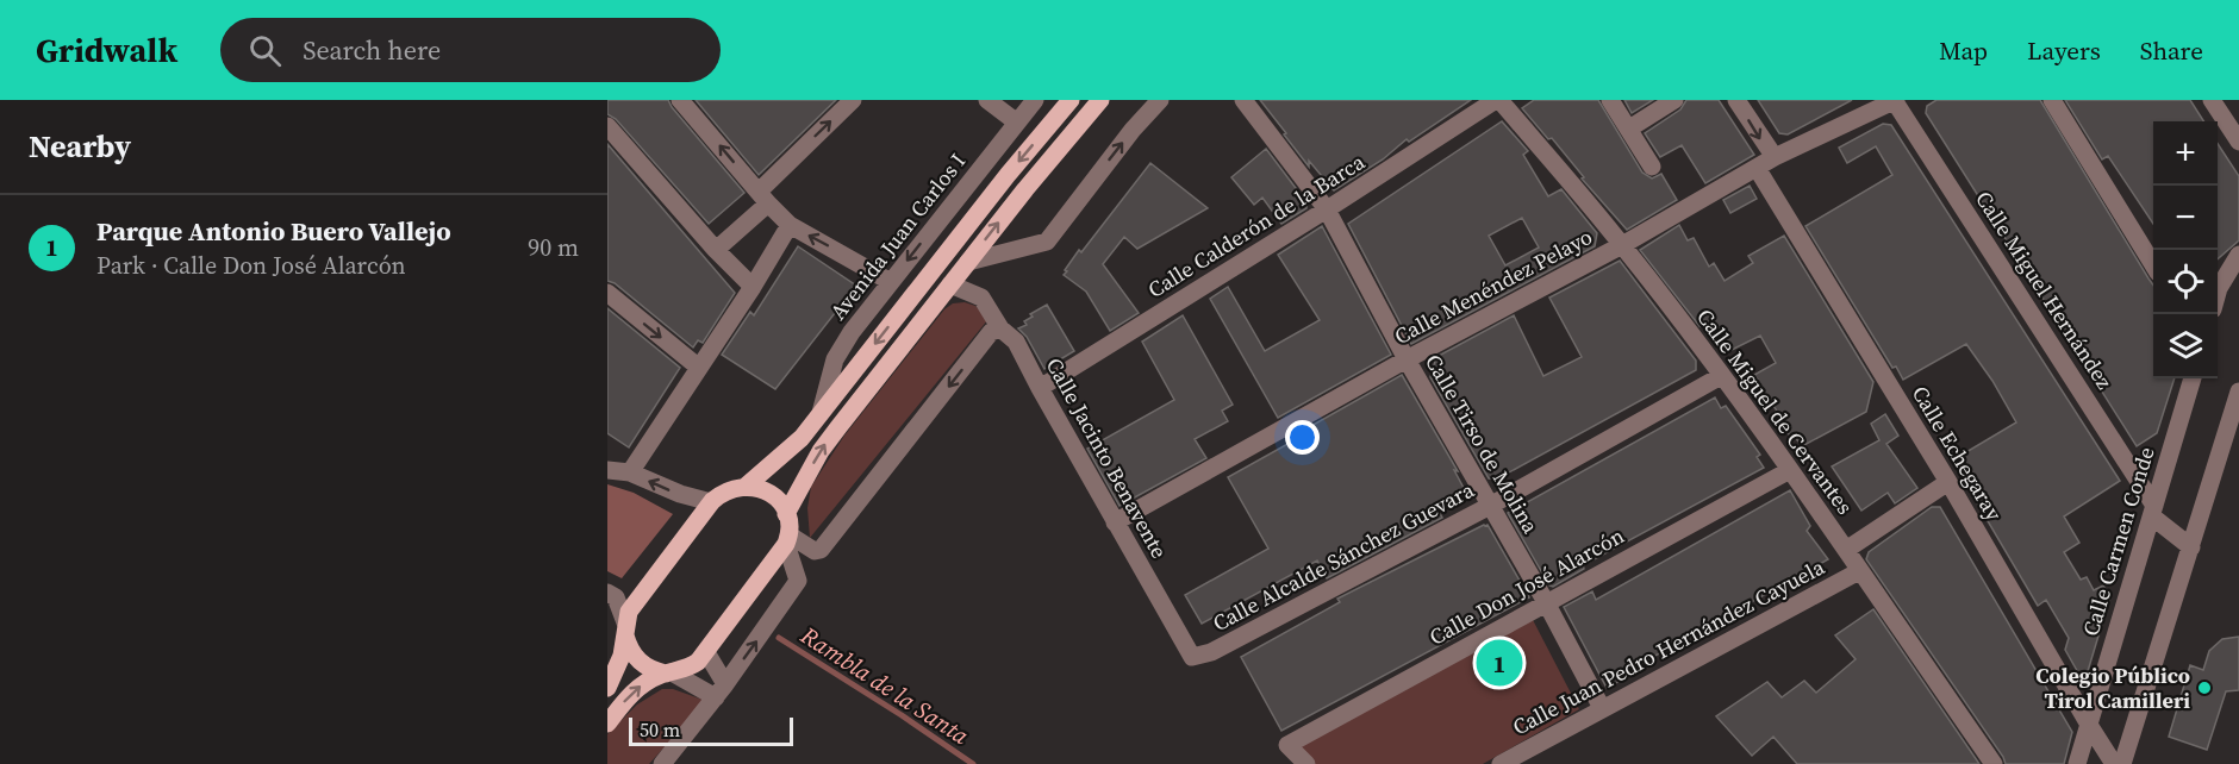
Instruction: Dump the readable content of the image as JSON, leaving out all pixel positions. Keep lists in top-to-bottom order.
{
  "streets": {
    "street": [
      "Calle Calderón de la Barca",
      "Avenida Juan Carlos I",
      "Calle Menéndez Pelayo",
      "Calle Miguel Hernández",
      "Calle Miguel de Cervantes",
      "Calle Tirso de Molina",
      "Calle Echegaray",
      "Calle Jacinto Benavente",
      "Calle Carmen Conde",
      "Calle Alcalde Sánchez Guevara",
      "Calle Don José Alarcón",
      "Calle Juan Pedro Hernández Cayuela"
    ]
  },
  "crossings": [
    ["Calle Calderón de la Barca", "Calle Miguel de Cervantes"],
    ["Calle Calderón de la Barca", "Calle Tirso de Molina"],
    ["Calle Calderón de la Barca", "Calle Jacinto Benavente"],
    ["Calle Menéndez Pelayo", "Calle Miguel Hernández"],
    ["Calle Menéndez Pelayo", "Calle Miguel de Cervantes"],
    ["Calle Menéndez Pelayo", "Calle Tirso de Molina"],
    ["Calle Menéndez Pelayo", "Calle Echegaray"],
    ["Calle Menéndez Pelayo", "Calle Jacinto Benavente"],
    ["Calle Miguel Hernández", "Calle Carmen Conde"],
    ["Calle Miguel de Cervantes", "Calle Alcalde Sánchez Guevara"],
    ["Calle Miguel de Cervantes", "Calle Don José Alarcón"],
    ["Calle Miguel de Cervantes", "Calle Juan Pedro Hernández Cayuela"],
    ["Calle Tirso de Molina", "Calle Alcalde Sánchez Guevara"],
    ["Calle Tirso de Molina", "Calle Don José Alarcón"],
    ["Calle Tirso de Molina", "Calle Juan Pedro Hernández Cayuela"],
    ["Calle Echegaray", "Calle Carmen Conde"],
    ["Calle Jacinto Benavente", "Calle Alcalde Sánchez Guevara"]
  ],
  "water": ["Rambla de la Santa"],
  "places": ["Colegio Público Tirol Camilleri"],
  "scale_bar": "50 m",
  "page": {
    "header": "Gridwalk",
    "search": "Search here",
    "nav": ["Map", "Layers", "Share"],
    "heading": "Nearby",
    "map_buttons": ["+", "−"],
    "list": [
      {
        "mark": "1",
        "name": "Parque Antonio Buero Vallejo",
        "note": "Park · Calle Don José Alarcón",
        "value": "90 m"
      }
    ],
    "pins": "1",
    "scale": "50 m"
  }
}
